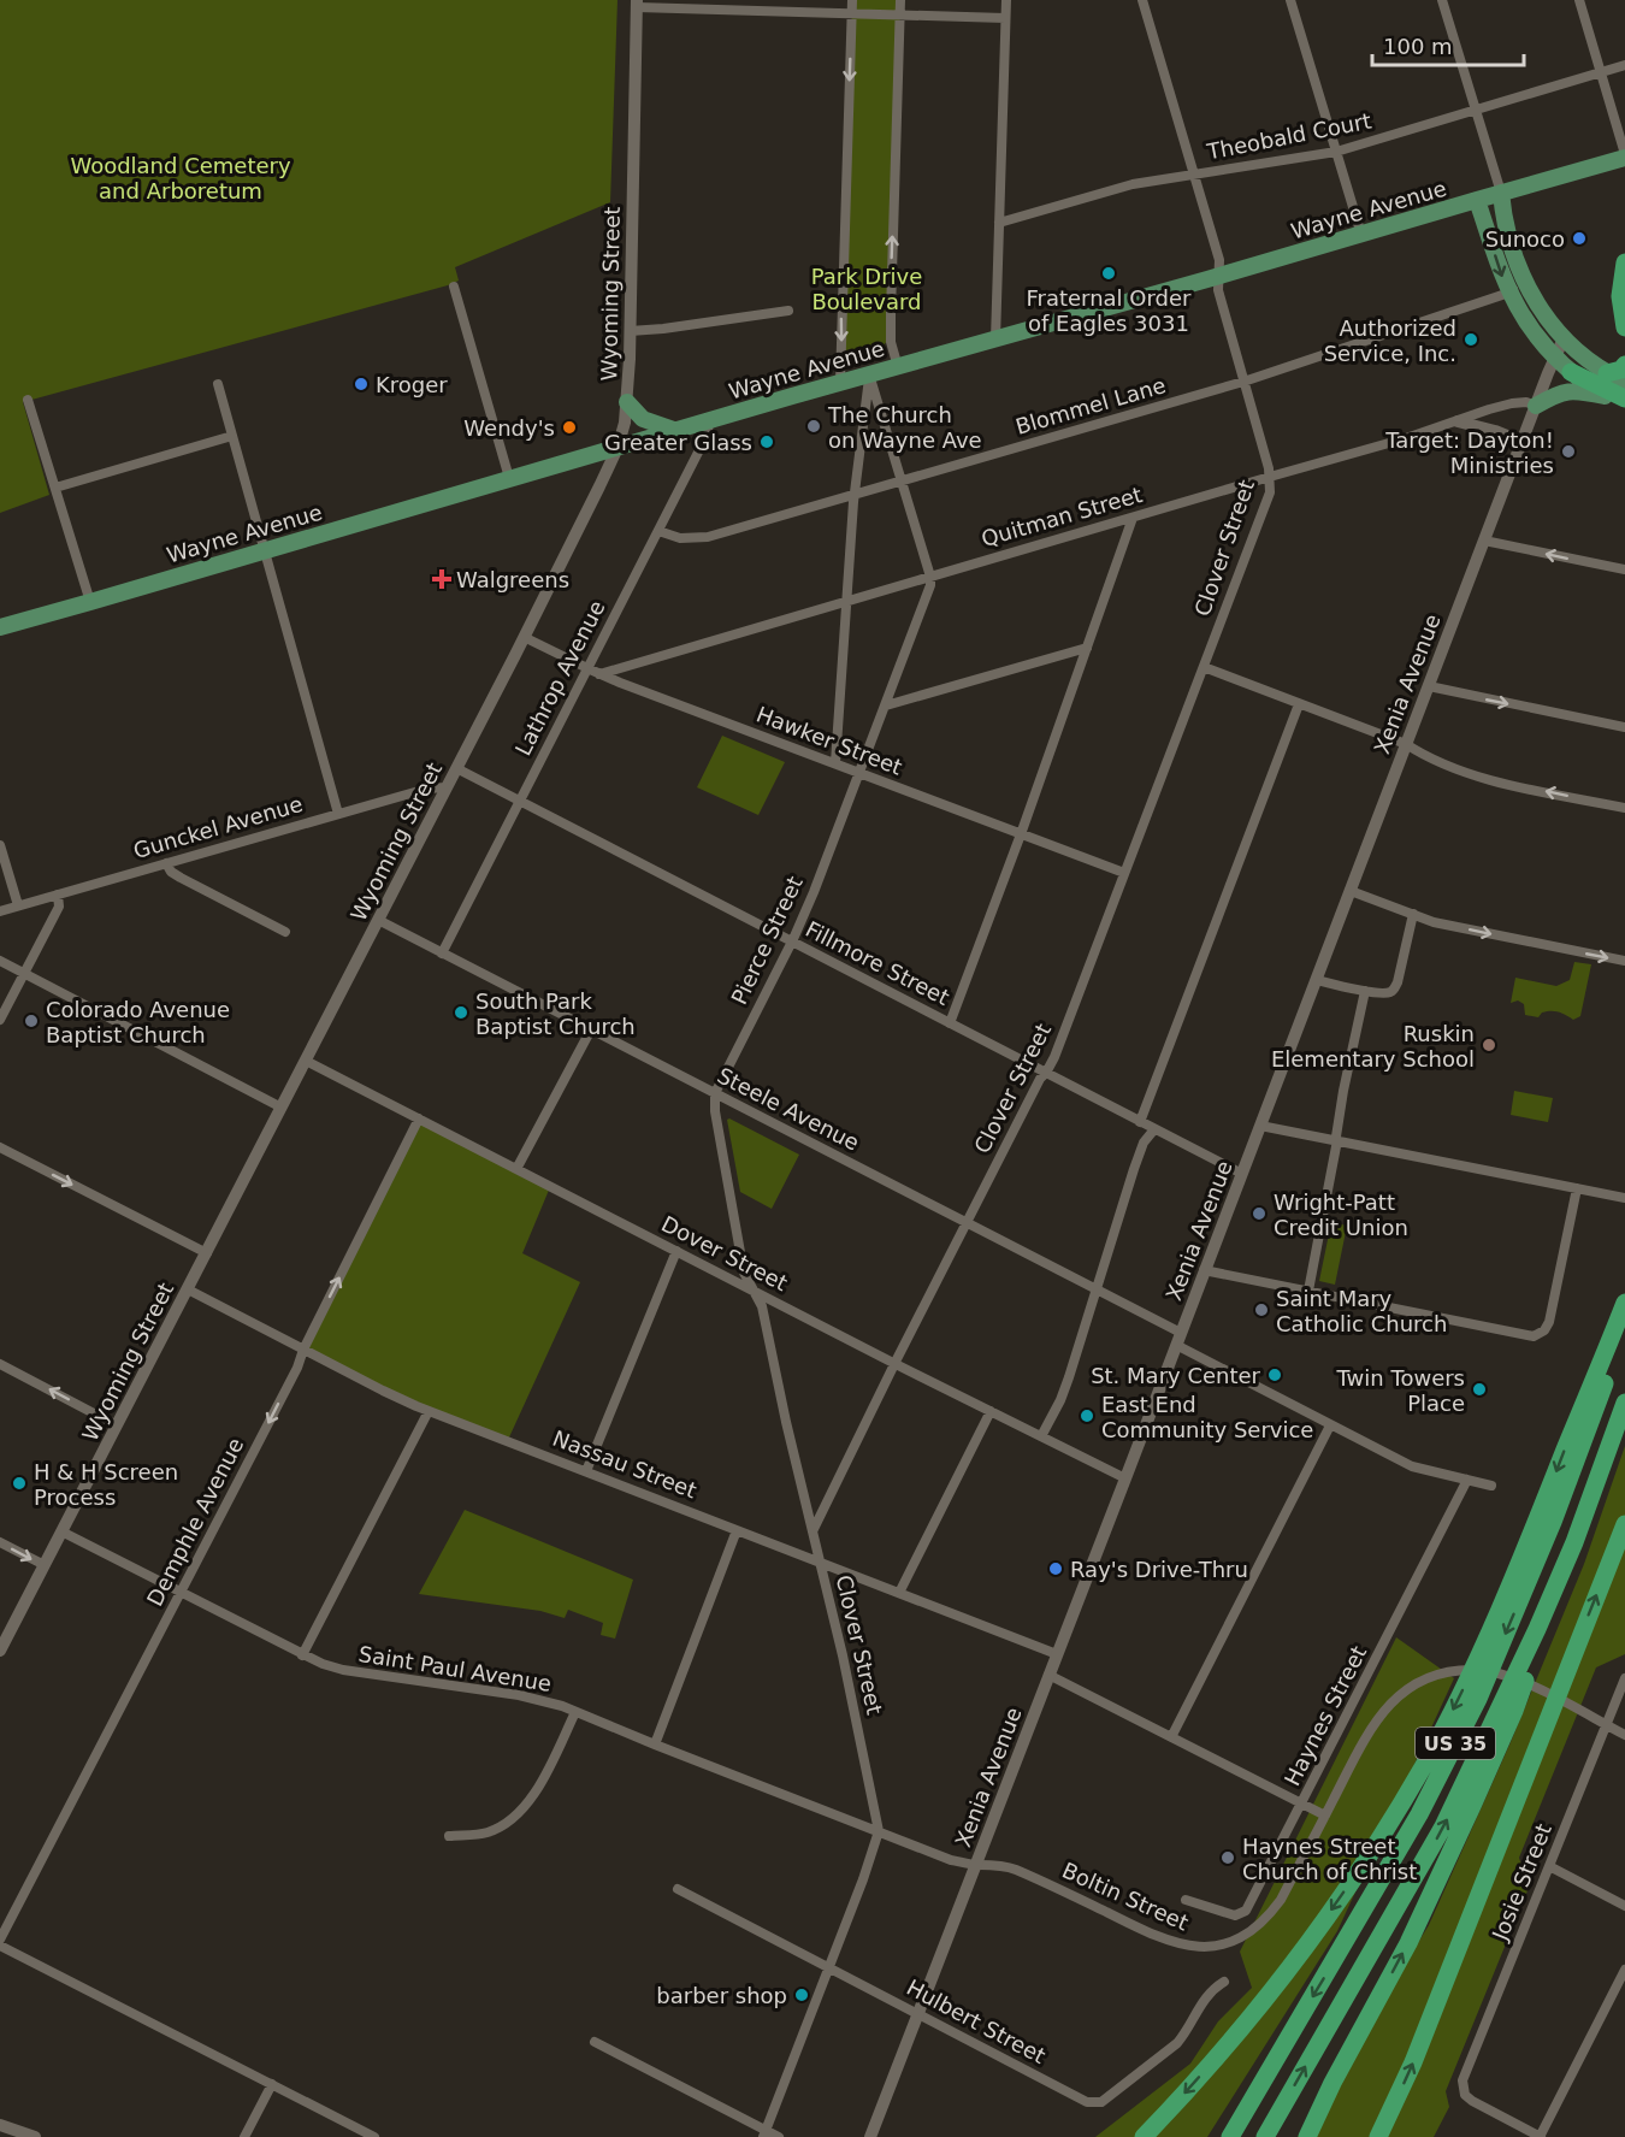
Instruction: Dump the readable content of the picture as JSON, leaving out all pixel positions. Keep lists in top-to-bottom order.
{
  "streets": {
    "highway": ["US 35"],
    "main road": ["Wayne Avenue"],
    "street": [
      "Theobald Court",
      "Wyoming Street",
      "Blommel Lane",
      "Quitman Street",
      "Clover Street",
      "Lathrop Avenue",
      "Xenia Avenue",
      "Hawker Street",
      "Gunckel Avenue",
      "Pierce Street",
      "Fillmore Street",
      "Steele Avenue",
      "Dover Street",
      "Nassau Street",
      "Demphle Avenue",
      "Saint Paul Avenue",
      "Haynes Street",
      "Josie Street",
      "Boltin Street",
      "Hulbert Street"
    ]
  },
  "crossings": [
    ["Theobald Court", "Clover Street"],
    ["Wayne Avenue", "Wyoming Street"],
    ["Wayne Avenue", "Clover Street"],
    ["Wayne Avenue", "Lathrop Avenue"],
    ["Wayne Avenue", "Pierce Street"],
    ["Wyoming Street", "Hawker Street"],
    ["Wyoming Street", "Gunckel Avenue"],
    ["Wyoming Street", "Fillmore Street"],
    ["Wyoming Street", "Steele Avenue"],
    ["Wyoming Street", "Dover Street"],
    ["Wyoming Street", "Nassau Street"],
    ["Wyoming Street", "Saint Paul Avenue"],
    ["Blommel Lane", "Clover Street"],
    ["Blommel Lane", "Lathrop Avenue"],
    ["Blommel Lane", "Pierce Street"],
    ["Quitman Street", "Clover Street"],
    ["Quitman Street", "Xenia Avenue"],
    ["Quitman Street", "Hawker Street"],
    ["Quitman Street", "Pierce Street"],
    ["Clover Street", "Hawker Street"],
    ["Clover Street", "Fillmore Street"],
    ["Clover Street", "Steele Avenue"],
    ["Clover Street", "Dover Street"],
    ["Clover Street", "Nassau Street"],
    ["Clover Street", "Saint Paul Avenue"],
    ["Clover Street", "Hulbert Street"],
    ["Lathrop Avenue", "Hawker Street"],
    ["Lathrop Avenue", "Fillmore Street"],
    ["Lathrop Avenue", "Steele Avenue"],
    ["Xenia Avenue", "Fillmore Street"],
    ["Xenia Avenue", "Steele Avenue"],
    ["Xenia Avenue", "Dover Street"],
    ["Xenia Avenue", "Nassau Street"],
    ["Xenia Avenue", "Saint Paul Avenue"],
    ["Xenia Avenue", "Boltin Street"],
    ["Xenia Avenue", "Hulbert Street"],
    ["Hawker Street", "Pierce Street"],
    ["Pierce Street", "Fillmore Street"],
    ["Pierce Street", "Steele Avenue"],
    ["Steele Avenue", "Haynes Street"],
    ["Dover Street", "Demphle Avenue"],
    ["Nassau Street", "Demphle Avenue"],
    ["Demphle Avenue", "Saint Paul Avenue"],
    ["Saint Paul Avenue", "Boltin Street"],
    ["Josie Street", "Boltin Street"]
  ],
  "parks": ["Woodland Cemetery and Arboretum", "Park Drive Boulevard"],
  "places": {
    "other": [
      "Sunoco",
      "Fraternal Order of Eagles 3031",
      "Authorized Service, Inc.",
      "Kroger",
      "The Church on Wayne Ave",
      "Wendy's",
      "Greater Glass",
      "Target: Dayton! Ministries",
      "South Park Baptist Church",
      "Colorado Avenue Baptist Church",
      "Ruskin Elementary School",
      "Wright-Patt Credit Union",
      "Saint Mary Catholic Church",
      "St. Mary Center",
      "Twin Towers Place",
      "East End Community Service",
      "H & H Screen Process",
      "Ray's Drive-Thru",
      "Haynes Street Church of Christ",
      "barber shop"
    ],
    "health": ["Walgreens"]
  },
  "scale_bar": "100 m"
}
